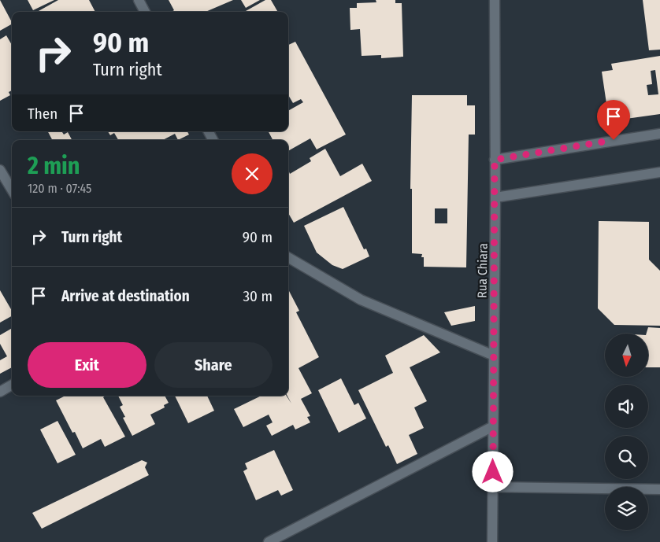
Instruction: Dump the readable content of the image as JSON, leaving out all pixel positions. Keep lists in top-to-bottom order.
{
  "streets": {
    "street": ["Rua Chiara"]
  },
  "north": "bottom",
  "page": {
    "turn": ["90 m", "Turn right"],
    "then": "Then",
    "heading": ["2 min", "120 m · 07:45"],
    "list": [
      {
        "name": "Turn right",
        "value": "90 m"
      },
      {
        "name": "Arrive at destination",
        "value": "30 m"
      }
    ],
    "buttons": ["Exit", "Share"]
  }
}
